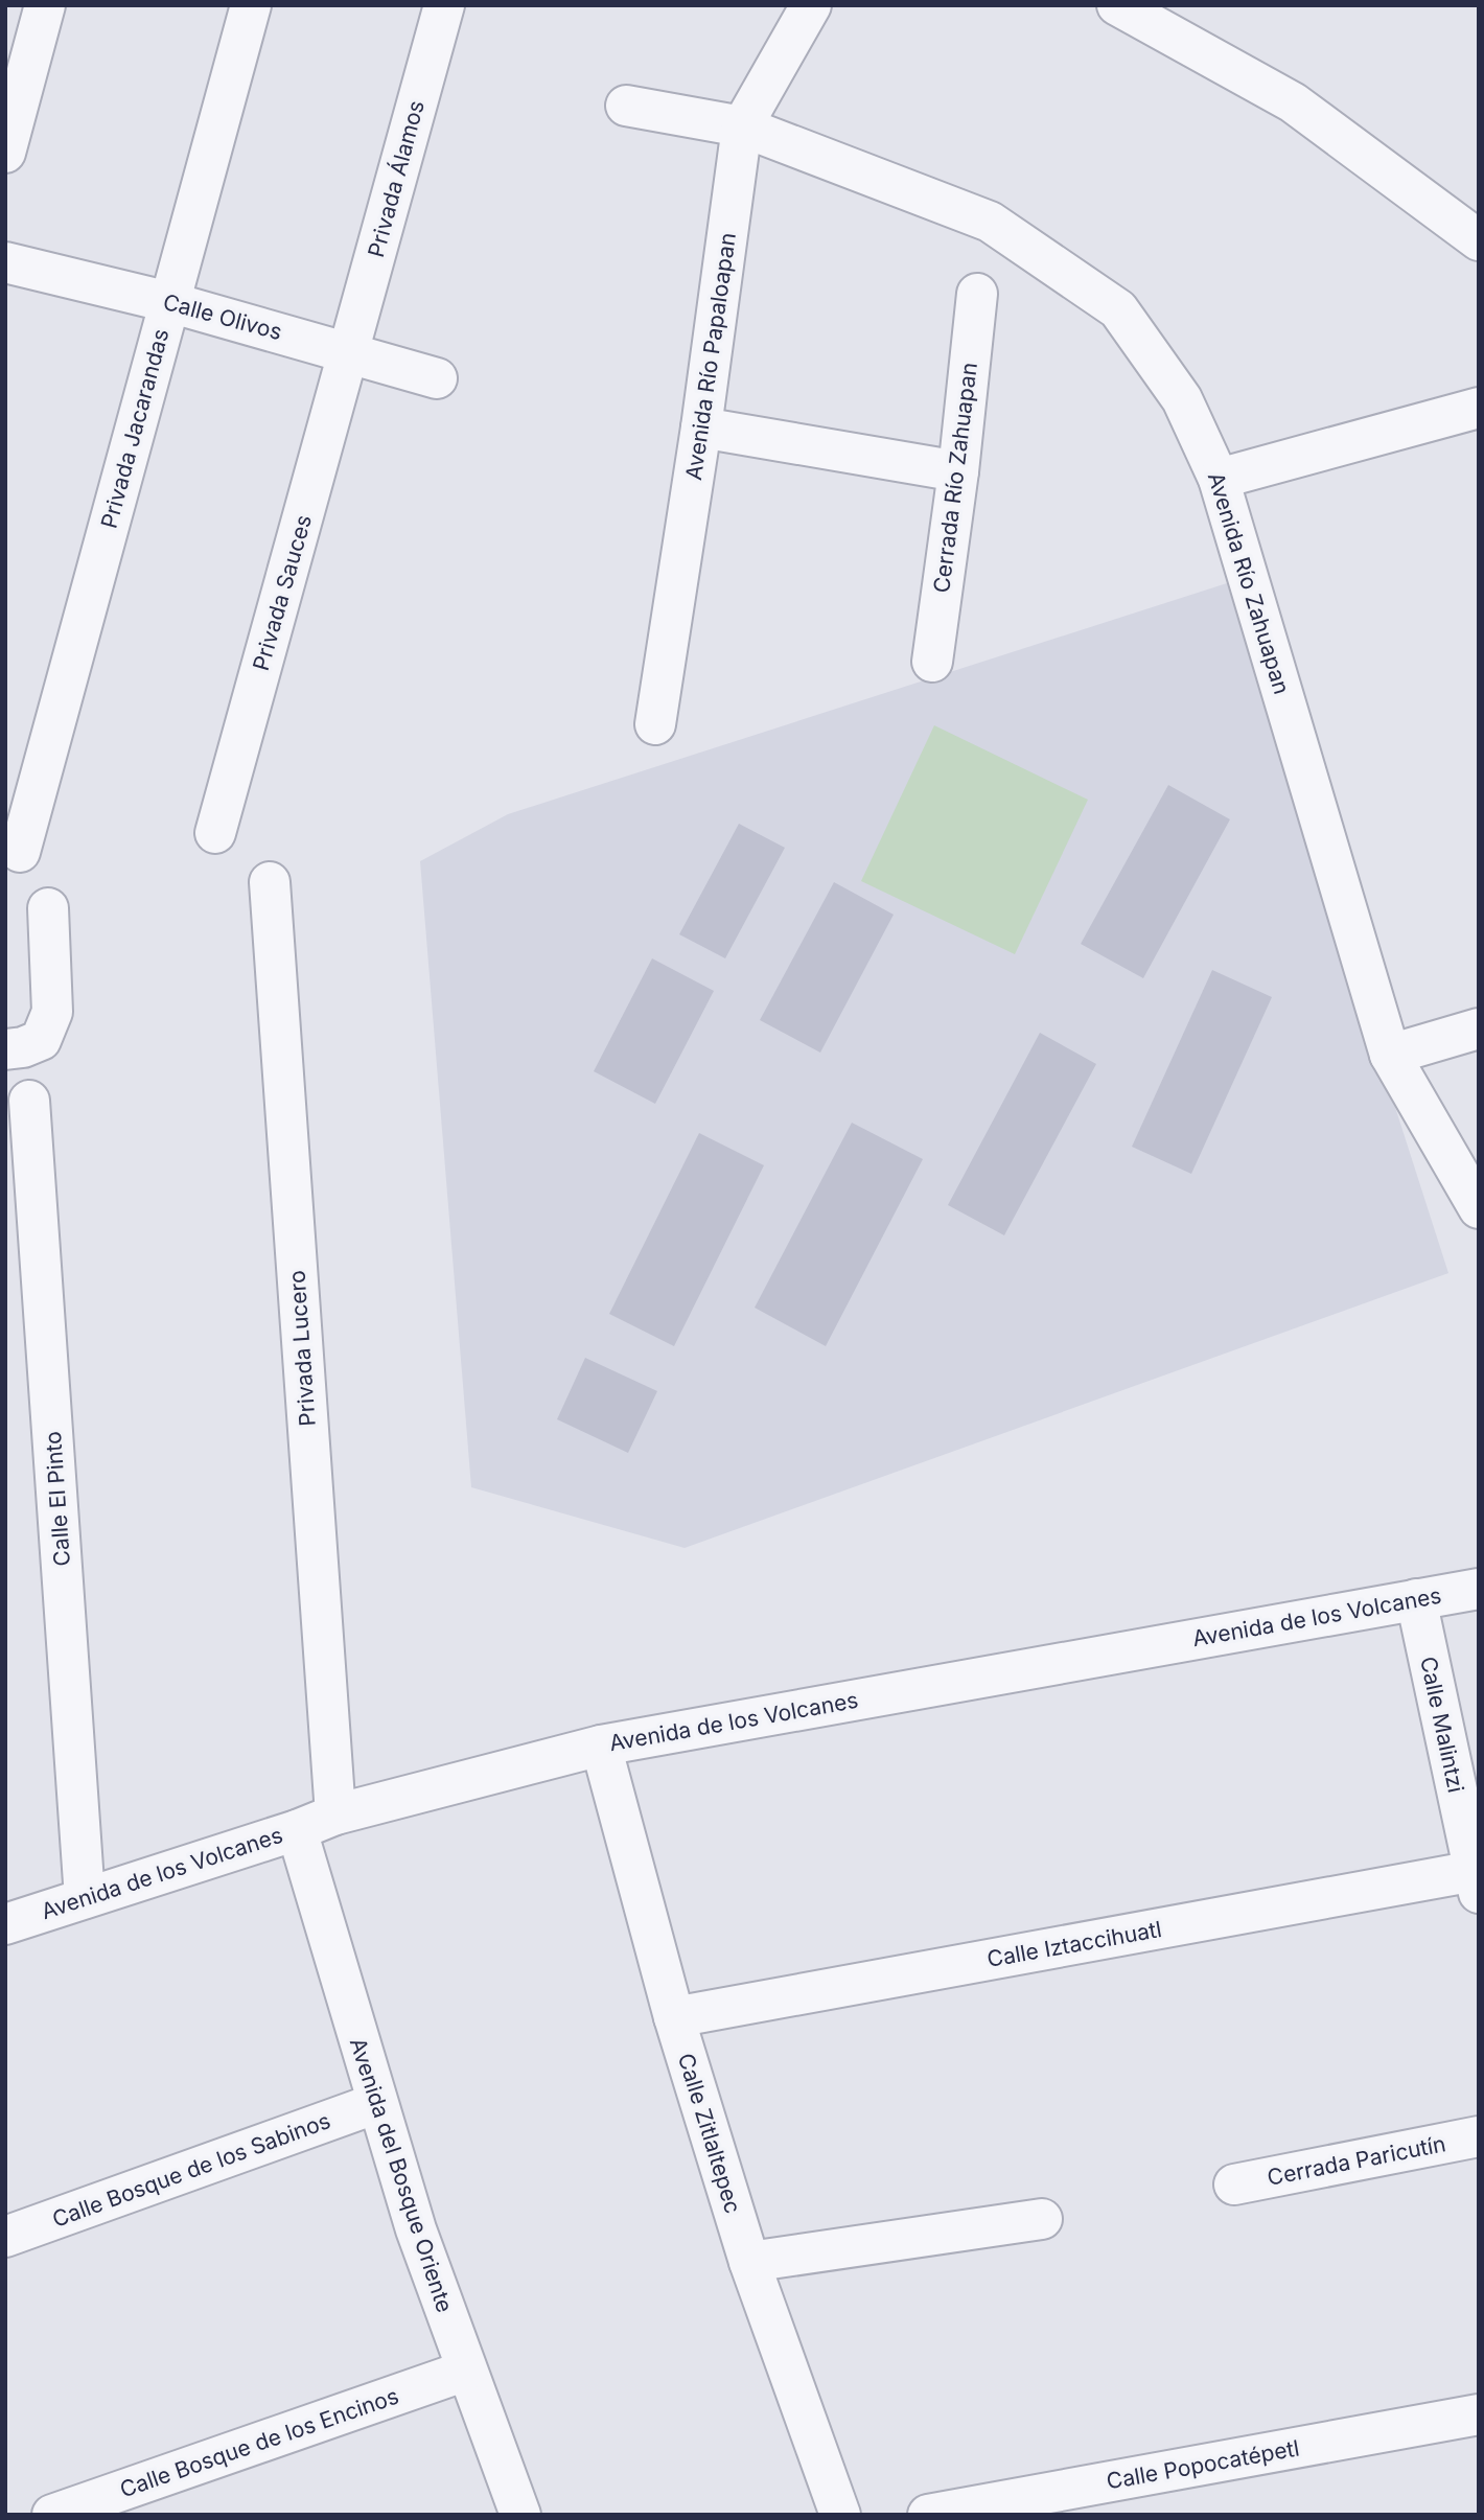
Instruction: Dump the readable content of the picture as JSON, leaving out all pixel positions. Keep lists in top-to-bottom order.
{
  "streets": {
    "street": [
      "Privada Álamos",
      "Calle Olivos",
      "Avenida Río Papaloapan",
      "Privada Jacarandas",
      "Cerrada Río Zahuapan",
      "Avenida Río Zahuapan",
      "Privada Sauces",
      "Privada Lucero",
      "Calle El Pinto",
      "Avenida de los Volcanes",
      "Calle Malintzi",
      "Calle Iztaccihuatl",
      "Calle Zitlaltepec",
      "Cerrada Paricutín",
      "Calle Bosque de los Sabinos",
      "Avenida del Bosque Oriente",
      "Calle Bosque de los Encinos",
      "Calle Popocatépetl"
    ]
  },
  "crossings": [
    ["Privada Álamos", "Calle Olivos"],
    ["Privada Álamos", "Privada Sauces"],
    ["Calle Olivos", "Privada Jacarandas"],
    ["Calle Olivos", "Privada Sauces"],
    ["Avenida Río Papaloapan", "Avenida Río Zahuapan"],
    ["Privada Lucero", "Avenida de los Volcanes"],
    ["Calle El Pinto", "Avenida de los Volcanes"],
    ["Avenida de los Volcanes", "Calle Malintzi"],
    ["Avenida de los Volcanes", "Calle Zitlaltepec"],
    ["Avenida de los Volcanes", "Avenida del Bosque Oriente"],
    ["Calle Malintzi", "Calle Iztaccihuatl"],
    ["Calle Iztaccihuatl", "Calle Zitlaltepec"],
    ["Calle Bosque de los Sabinos", "Avenida del Bosque Oriente"],
    ["Avenida del Bosque Oriente", "Calle Bosque de los Encinos"]
  ]
}
